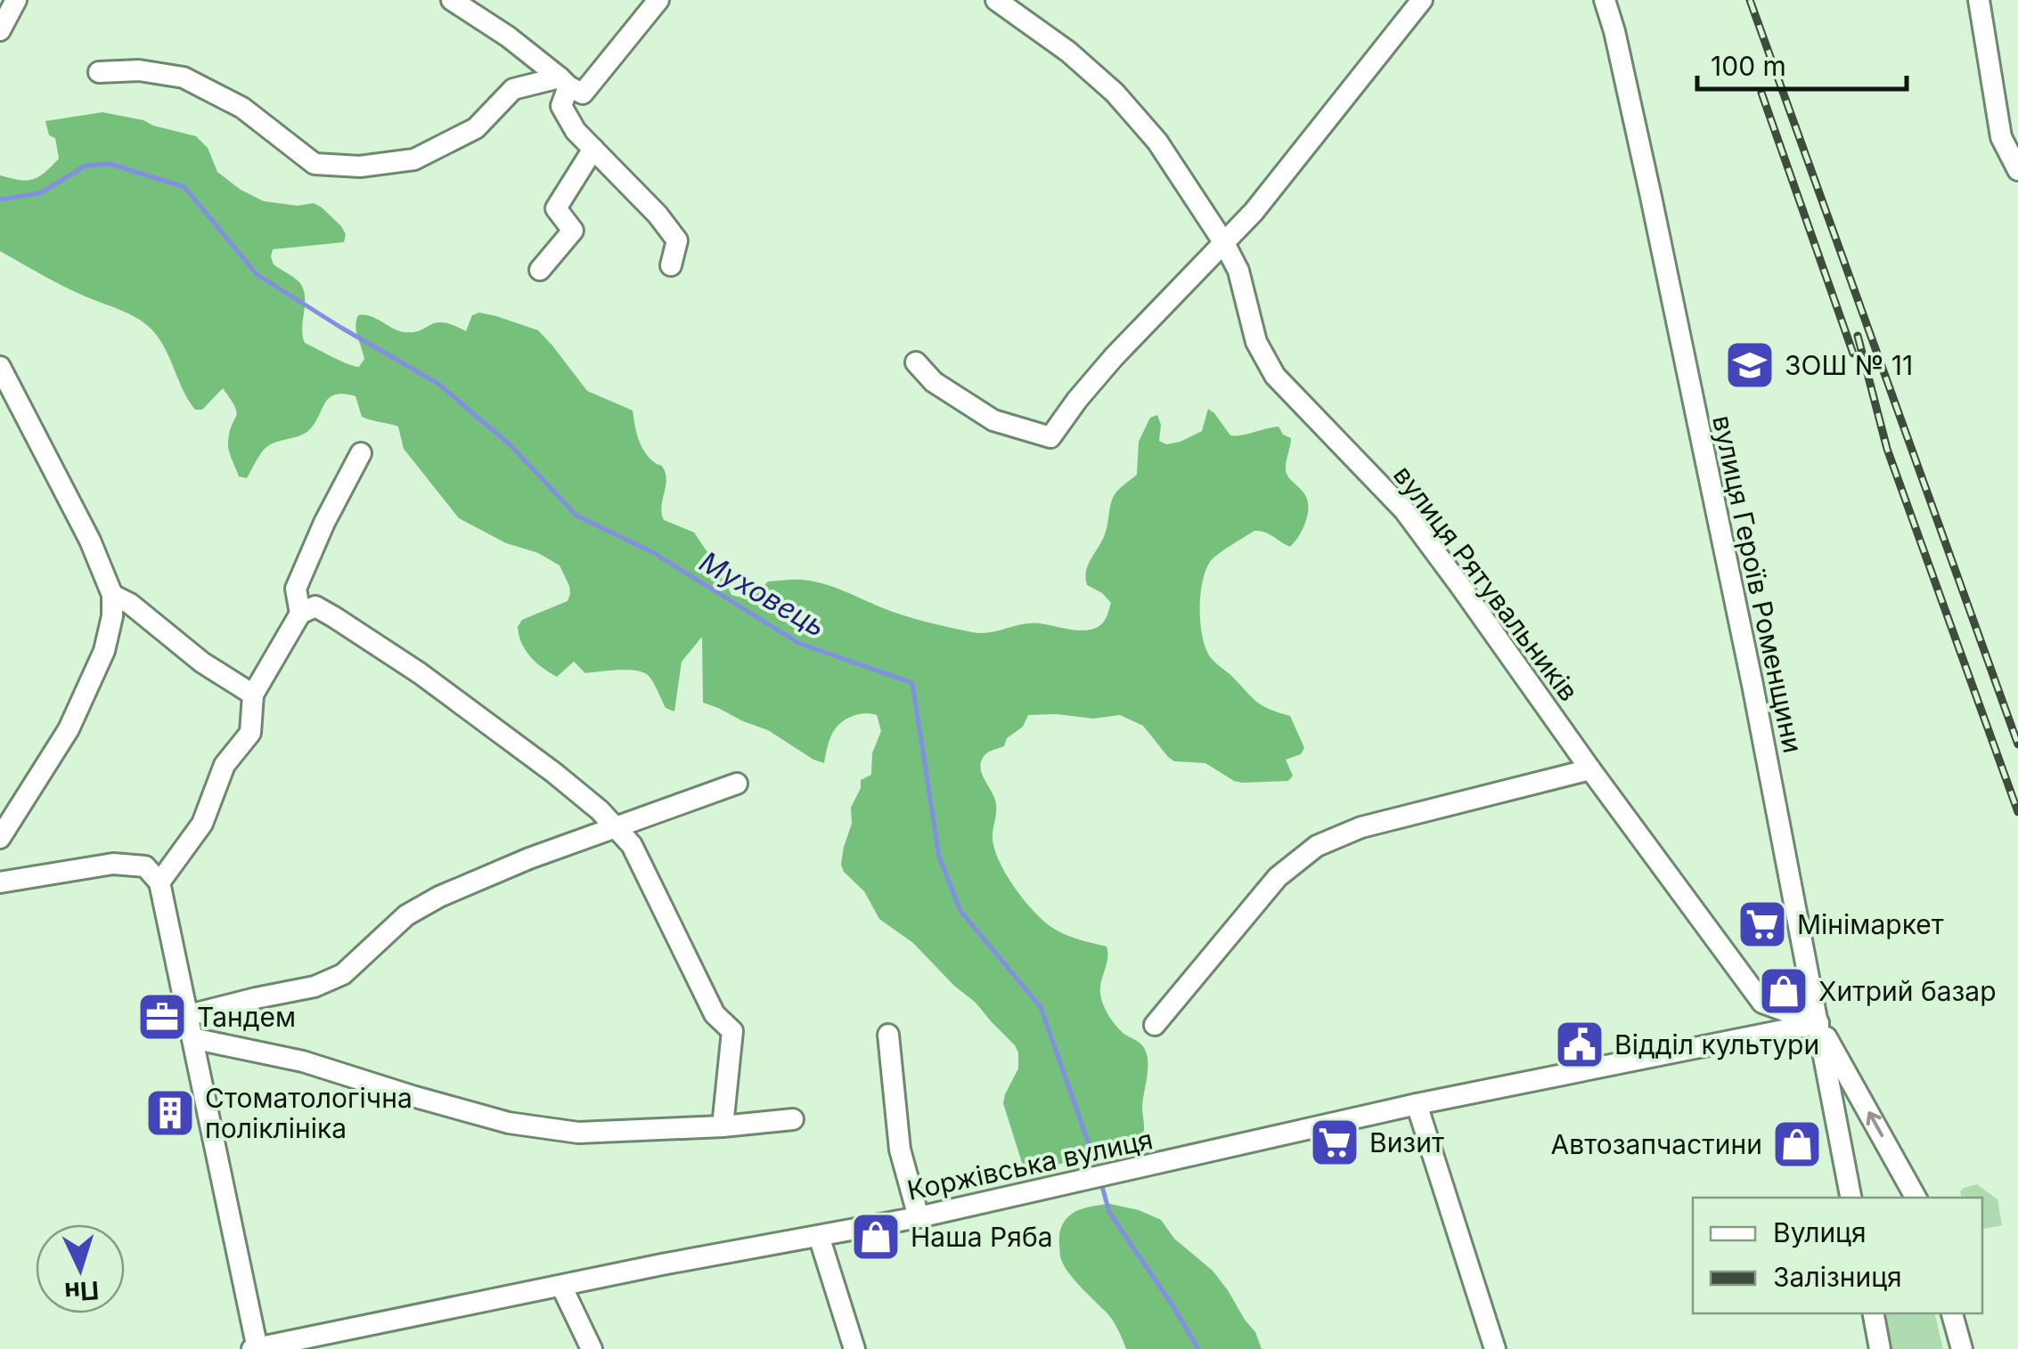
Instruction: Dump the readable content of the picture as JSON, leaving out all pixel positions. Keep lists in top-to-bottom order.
{
  "streets": {
    "street": ["вулиця Рятувальників", "вулиця Героїв Роменщини", "Коржівська вулиця"]
  },
  "crossings": [
    ["вулиця Рятувальників", "вулиця Героїв Роменщини"],
    ["вулиця Рятувальників", "Коржівська вулиця"],
    ["вулиця Героїв Роменщини", "Коржівська вулиця"]
  ],
  "water": ["Муховець"],
  "places": {
    "school or university": ["ЗОШ № 11"],
    "supermarket": ["Мінімаркет", "Визит"],
    "shop": ["Хитрий базар", "Автозапчастини", "Наша Ряба"],
    "office": ["Тандем"],
    "public building": ["Відділ культури"],
    "building": ["Стоматологічна поліклініка"]
  },
  "legend": ["Вулиця", "Залізниця"],
  "scale_bar": "100 m",
  "north": "bottom"
}
